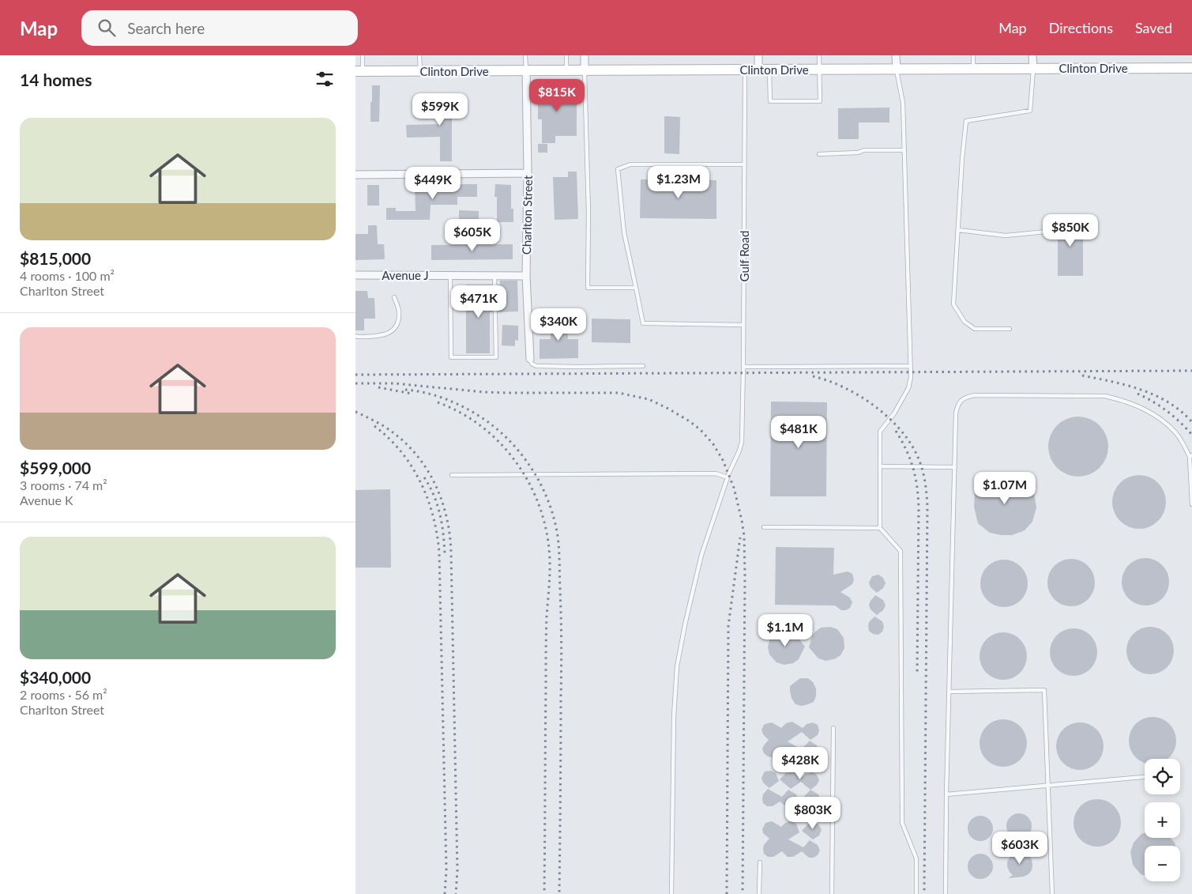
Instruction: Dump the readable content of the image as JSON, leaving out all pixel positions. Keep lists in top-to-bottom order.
{
  "streets": {
    "main road": ["Clinton Drive"],
    "street": ["Charlton Street", "Avenue J"],
    "lane": ["Gulf Road"]
  },
  "crossings": [
    ["Clinton Drive", "Charlton Street"],
    ["Clinton Drive", "Gulf Road"],
    ["Charlton Street", "Avenue J"]
  ],
  "page": {
    "header": "Map",
    "search": "Search here",
    "nav": ["Map", "Directions", "Saved"],
    "heading": "14 homes",
    "price": [
      "$815K",
      "$599K",
      "$1.23M",
      "$449K",
      "$850K",
      "$605K",
      "$471K",
      "$340K",
      "$481K",
      "$1.07M",
      "$1.1M",
      "$428K",
      "$803K",
      "$603K"
    ],
    "list": [
      {
        "name": "$815,000",
        "note": "4 rooms · 100 m² · Charlton Street"
      },
      {
        "name": "$599,000",
        "note": "3 rooms · 74 m² · Avenue K"
      },
      {
        "name": "$340,000",
        "note": "2 rooms · 56 m² · Charlton Street"
      }
    ],
    "map_buttons": ["+", "−"]
  }
}
